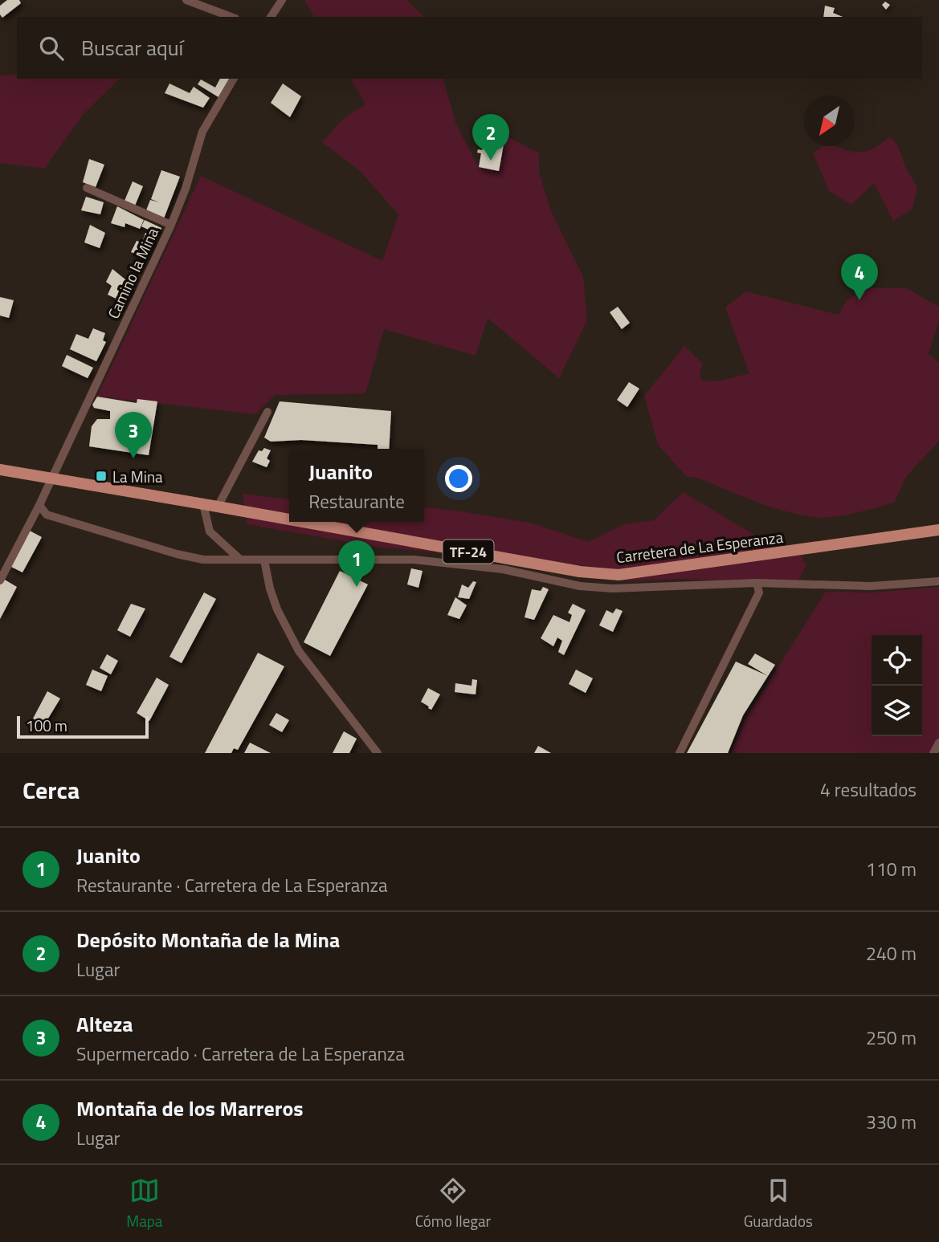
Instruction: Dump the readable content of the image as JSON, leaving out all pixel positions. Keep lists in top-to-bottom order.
{
  "streets": {
    "main road": ["Carretera de La Esperanza", "TF-24"],
    "street": ["Camino la Mina"]
  },
  "crossings": [
    ["Camino la Mina", "Carretera de La Esperanza"]
  ],
  "places": {
    "transit": ["La Mina"]
  },
  "scale_bar": "100 m",
  "north": "bottom left",
  "page": {
    "search": "Buscar aquí",
    "pins": [
      "2",
      "4",
      "3",
      "1"
    ],
    "popup": ["Juanito", "Restaurante"],
    "scale": "100 m",
    "heading": ["Cerca", "4 resultados"],
    "list": [
      {
        "mark": "1",
        "name": "Juanito",
        "note": "Restaurante · Carretera de La Esperanza",
        "value": "110 m"
      },
      {
        "mark": "2",
        "name": "Depósito Montaña de la Mina",
        "note": "Lugar",
        "value": "240 m"
      },
      {
        "mark": "3",
        "name": "Alteza",
        "note": "Supermercado · Carretera de La Esperanza",
        "value": "250 m"
      },
      {
        "mark": "4",
        "name": "Montaña de los Marreros",
        "note": "Lugar",
        "value": "330 m"
      }
    ],
    "nav": ["Mapa", "Cómo llegar", "Guardados"]
  }
}
